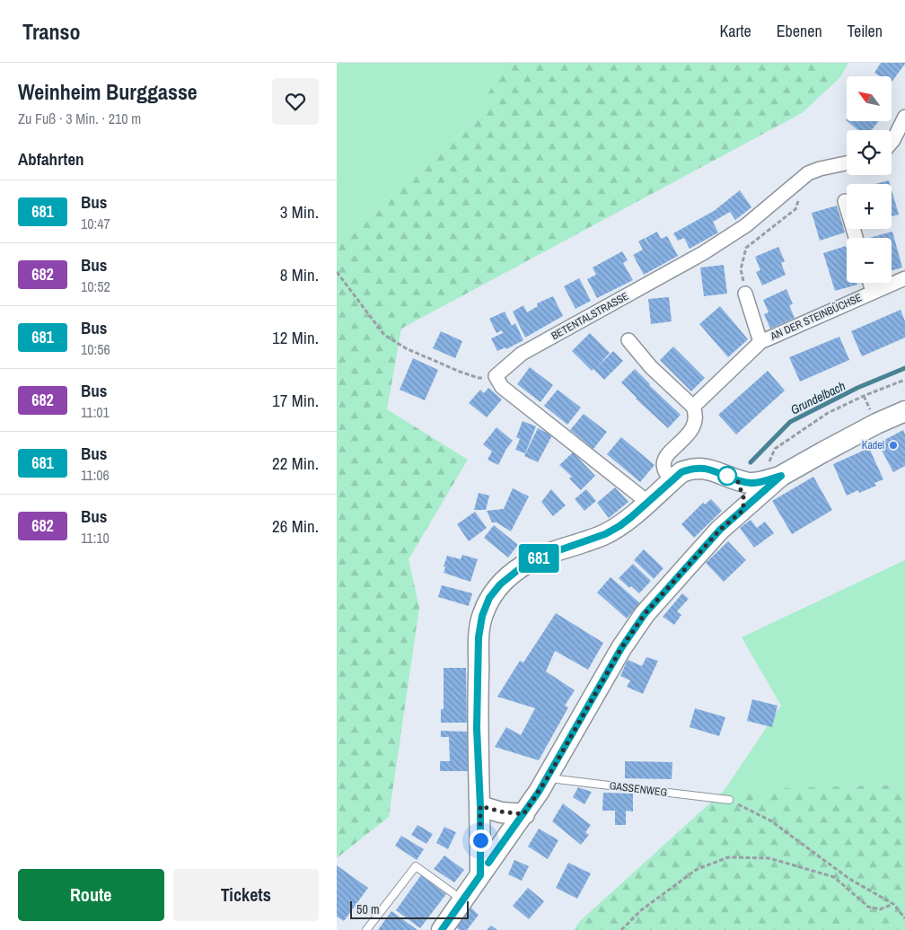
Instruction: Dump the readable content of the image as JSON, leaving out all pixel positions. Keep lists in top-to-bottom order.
{
  "streets": {
    "street": ["BETENTALSTRASSE", "AN DER STEINBÜCHSE"],
    "lane": ["GASSENWEG"]
  },
  "water": ["Grundelbach"],
  "places": ["Kadel"],
  "lines": ["bus line 681"],
  "scale_bar": "50 m",
  "north": "top left",
  "page": {
    "header": "Transo",
    "nav": ["Karte", "Ebenen", "Teilen"],
    "heading": [
      ["Weinheim Burggasse", "Zu Fuß · 3 Min. · 210 m"],
      "Abfahrten"
    ],
    "on_map": "681",
    "map_buttons": ["+", "−"],
    "list": [
      {
        "mark": "681",
        "name": "Bus",
        "note": "10:47",
        "value": "3 Min."
      },
      {
        "mark": "682",
        "name": "Bus",
        "note": "10:52",
        "value": "8 Min."
      },
      {
        "mark": "681",
        "name": "Bus",
        "note": "10:56",
        "value": "12 Min."
      },
      {
        "mark": "682",
        "name": "Bus",
        "note": "11:01",
        "value": "17 Min."
      },
      {
        "mark": "681",
        "name": "Bus",
        "note": "11:06",
        "value": "22 Min."
      },
      {
        "mark": "682",
        "name": "Bus",
        "note": "11:10",
        "value": "26 Min."
      }
    ],
    "buttons": ["Route", "Tickets"],
    "scale": "50 m"
  }
}
